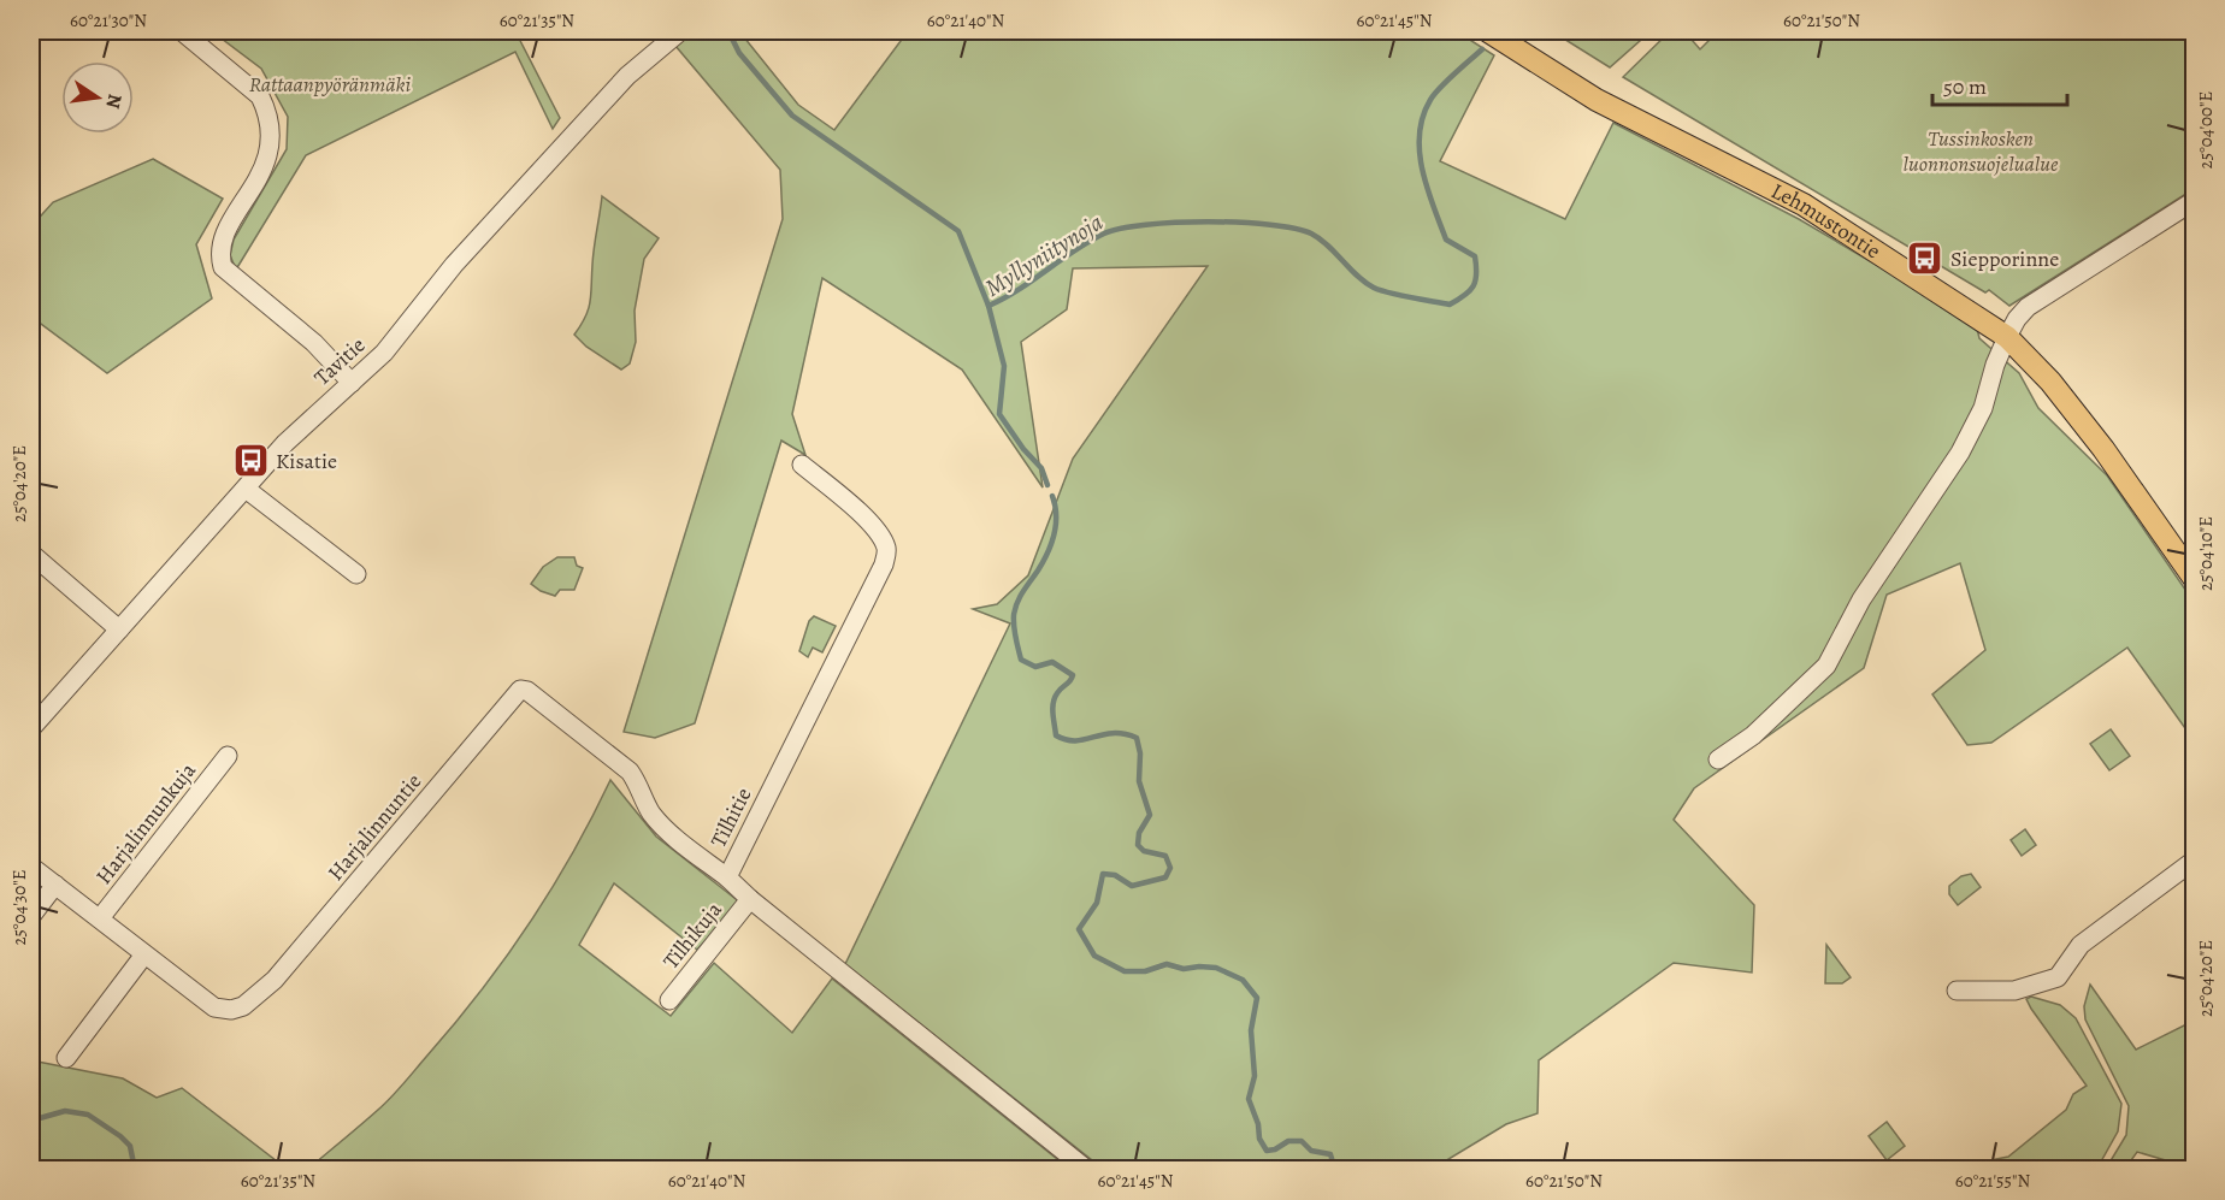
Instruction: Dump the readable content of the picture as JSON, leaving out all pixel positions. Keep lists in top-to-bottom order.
{
  "streets": {
    "main road": ["Lehmustontie"],
    "street": [
      "Tavitie",
      "Tilhitie",
      "Harjalinnunkuja",
      "Harjalinnuntie",
      "Tilhikuja"
    ]
  },
  "crossings": [
    ["Tilhitie", "Harjalinnuntie"],
    ["Tilhitie", "Tilhikuja"],
    ["Harjalinnunkuja", "Harjalinnuntie"]
  ],
  "water": ["Myllyniitynoja"],
  "parks": ["Rattaanpyöränmäki", "Tussinkosken luonnonsuojelualue"],
  "places": {
    "bus stop": ["Siepporinne", "Kisatie"]
  },
  "scale_bar": "50 m",
  "north": "right",
  "coordinates": [
    "60°21'30\"N",
    "60°21'35\"N",
    "60°21'40\"N",
    "60°21'45\"N",
    "60°21'50\"N",
    "25°04'00\"E",
    "25°04'20\"E",
    "25°04'10\"E",
    "25°04'30\"E",
    "60°21'55\"N"
  ]
}
